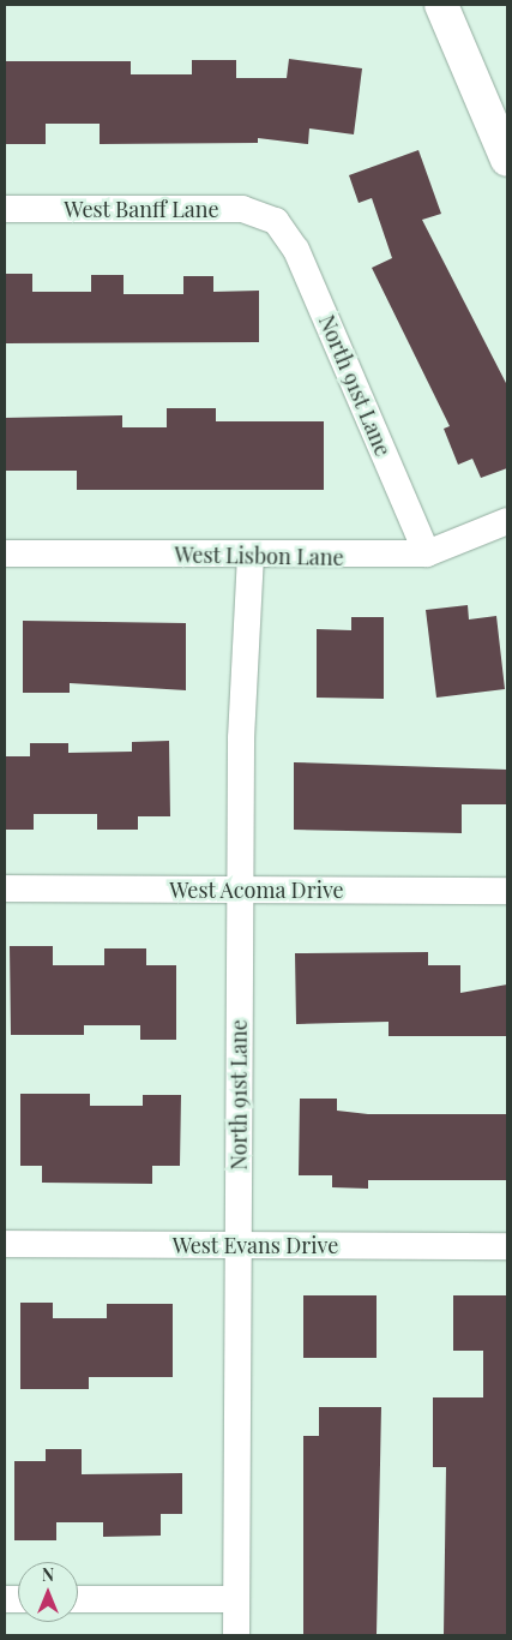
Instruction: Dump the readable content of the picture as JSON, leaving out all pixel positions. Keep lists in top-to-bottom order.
{
  "streets": {
    "street": [
      "West Banff Lane",
      "North 91st Lane",
      "West Lisbon Lane",
      "West Acoma Drive",
      "West Evans Drive"
    ]
  },
  "crossings": [
    ["West Banff Lane", "North 91st Lane"],
    ["North 91st Lane", "West Lisbon Lane"],
    ["North 91st Lane", "West Acoma Drive"],
    ["North 91st Lane", "West Evans Drive"]
  ],
  "north": "top"
}
